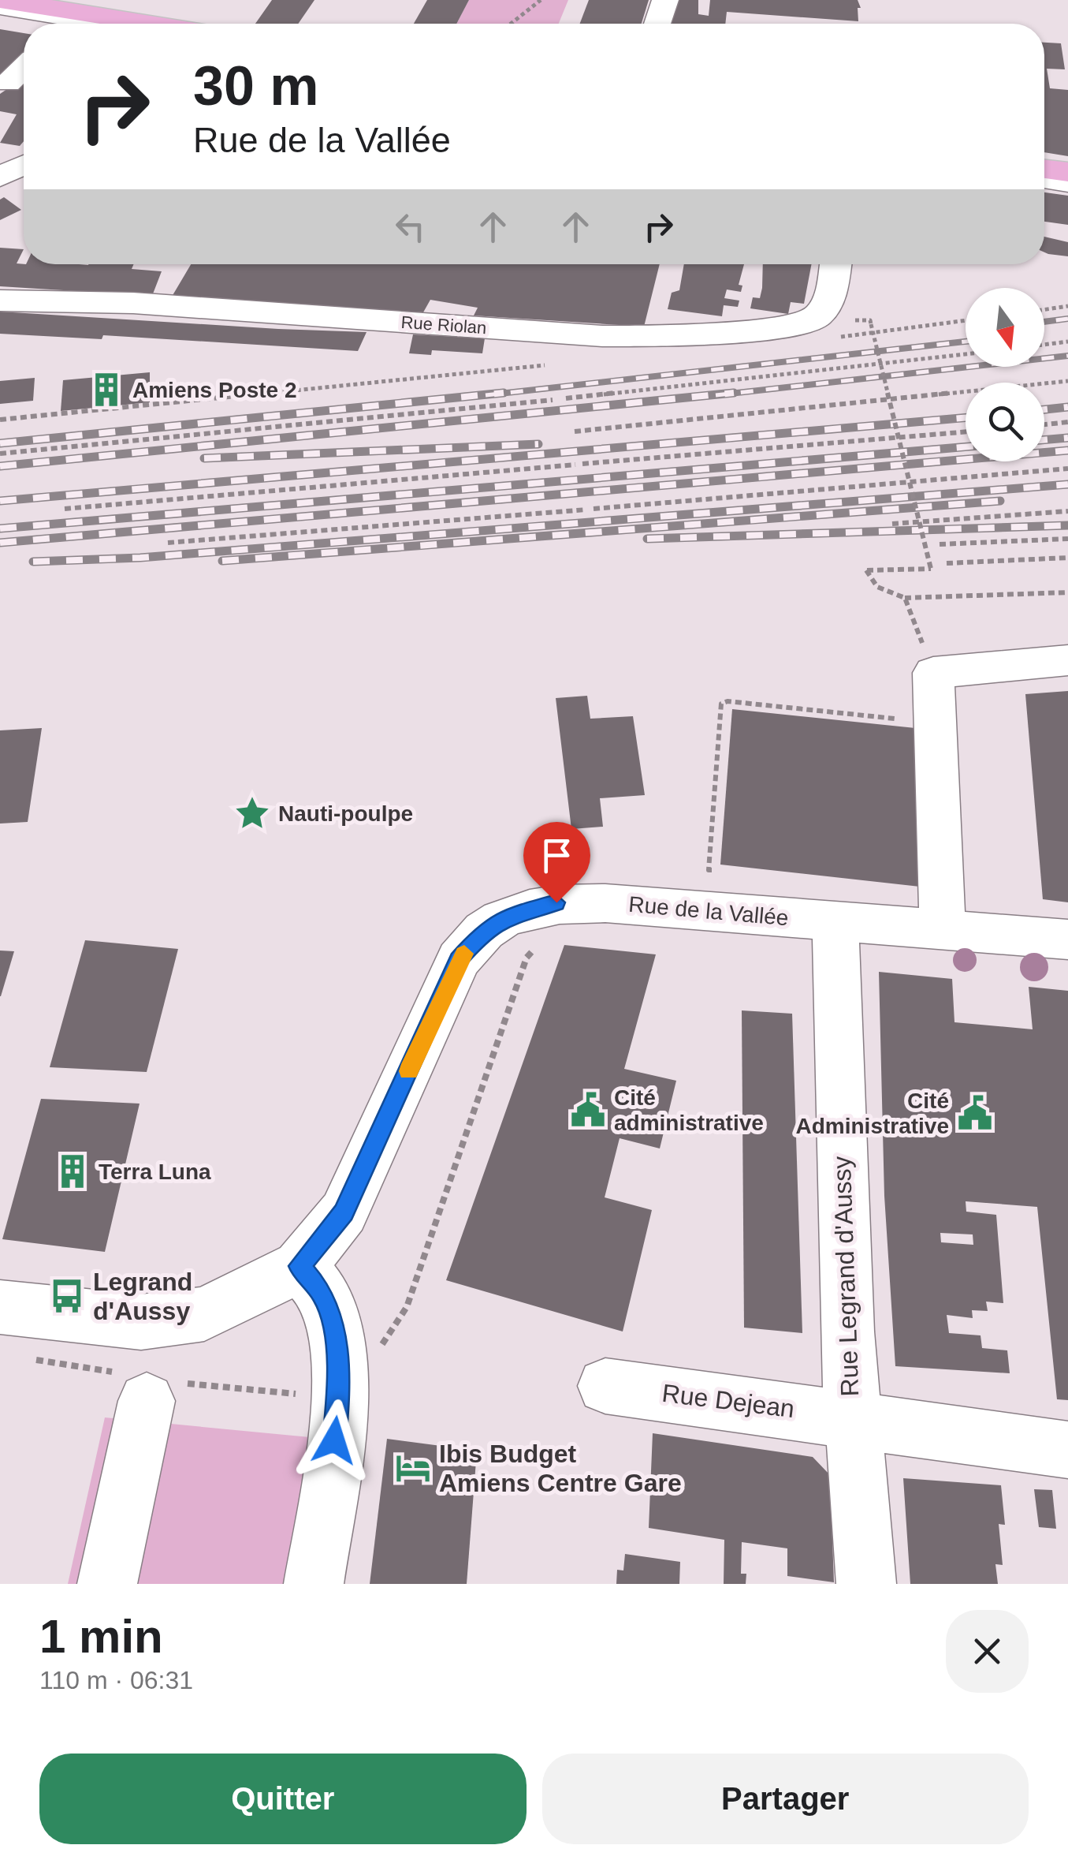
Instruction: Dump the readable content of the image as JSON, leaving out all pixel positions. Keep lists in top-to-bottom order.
{
  "streets": {
    "street": [
      "Rue Riolan",
      "Rue de la Vallée",
      "Rue Legrand d'Aussy",
      "Rue Dejean"
    ]
  },
  "crossings": [
    ["Rue de la Vallée", "Rue Legrand d'Aussy"],
    ["Rue Legrand d'Aussy", "Rue Dejean"]
  ],
  "places": {
    "building": ["Amiens Poste 2", "Terra Luna"],
    "place": ["Nauti-poulpe"],
    "public building": ["Cité administrative", "Cité Administrative"],
    "bus stop": ["Legrand d'Aussy"],
    "hotel": ["Ibis Budget Amiens Centre Gare"]
  },
  "north": "bottom",
  "page": {
    "turn": ["30 m", "Rue de la Vallée"],
    "heading": ["1 min", "110 m · 06:31"],
    "buttons": ["Quitter", "Partager"]
  }
}
